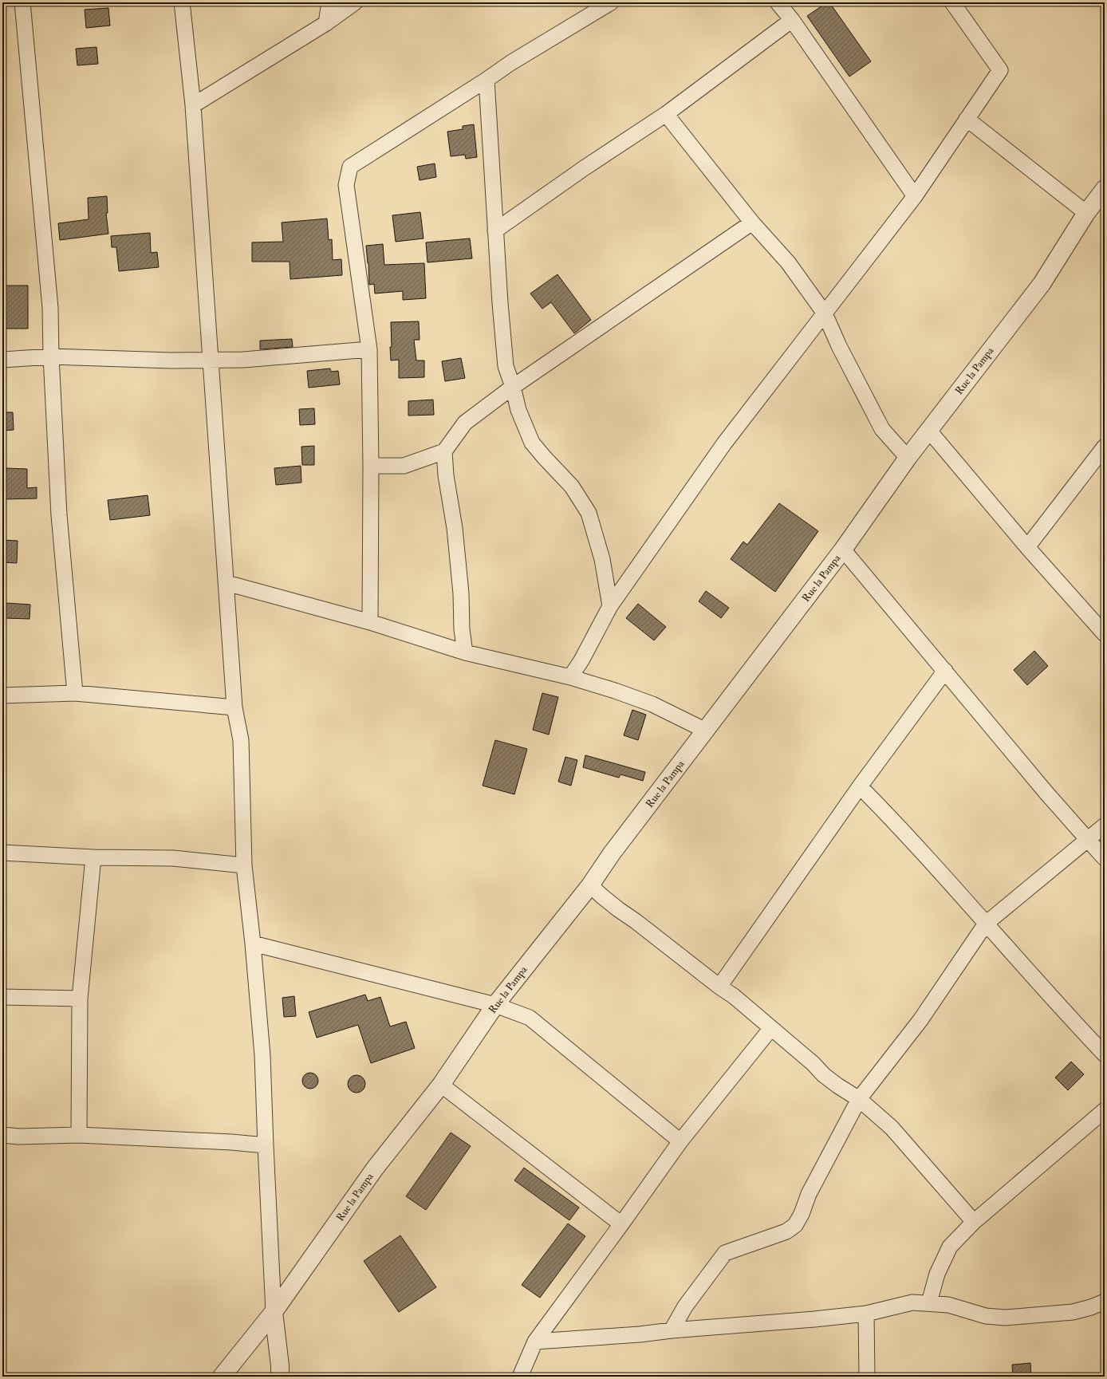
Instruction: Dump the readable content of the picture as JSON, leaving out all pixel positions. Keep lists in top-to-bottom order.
{
  "streets": {
    "street": ["Rue la Pampa"]
  }
}
